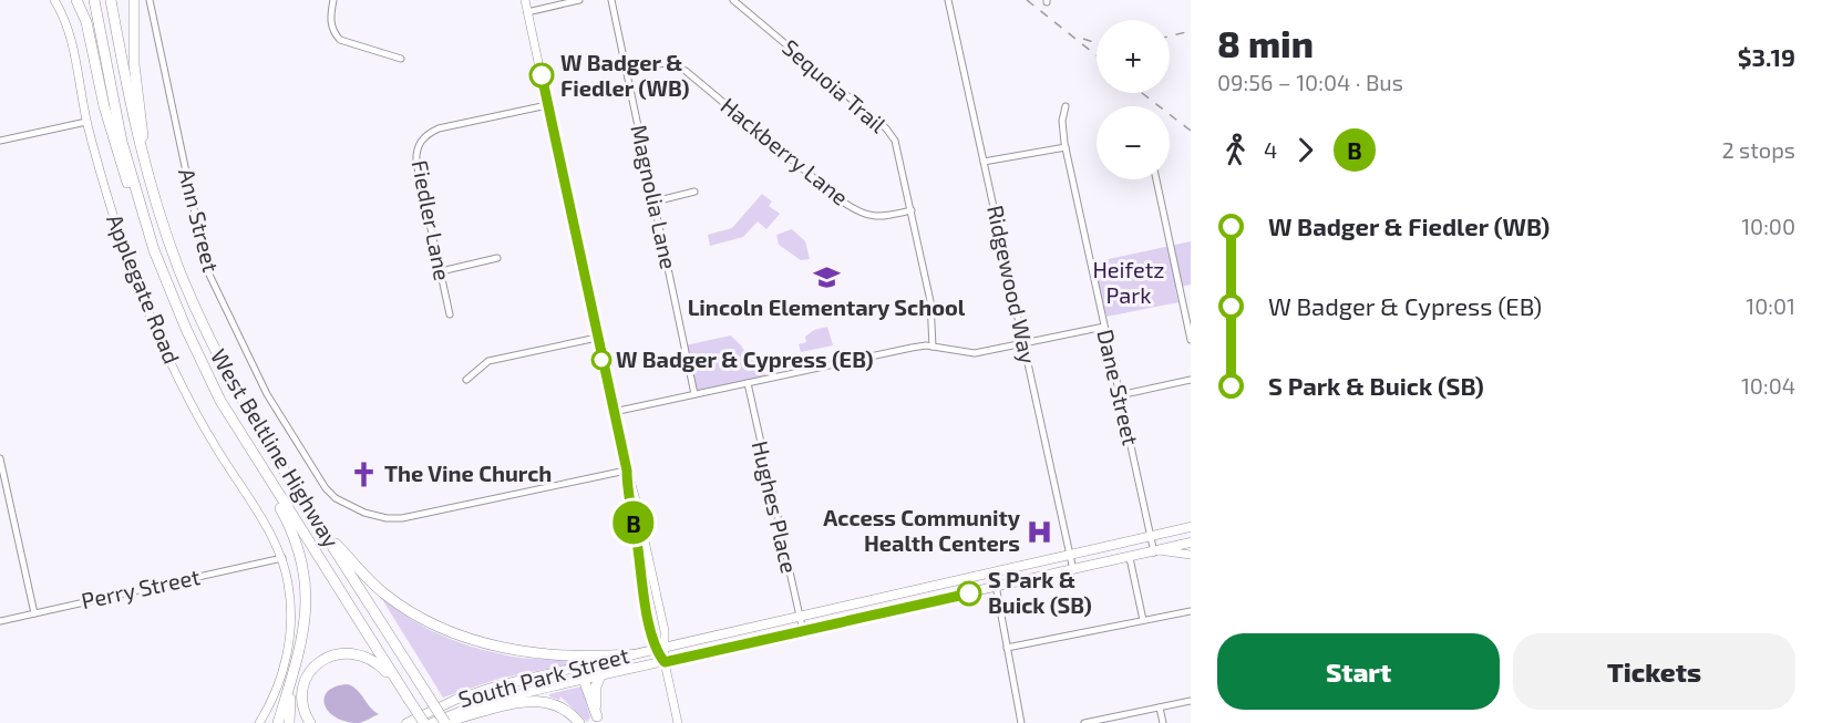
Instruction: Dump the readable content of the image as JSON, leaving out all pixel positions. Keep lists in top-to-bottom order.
{
  "streets": {
    "highway": ["West Beltline Highway"],
    "main road": ["South Park Street"],
    "street": [
      "Sequoia Trail",
      "Hackberry Lane",
      "Magnolia Lane",
      "Ann Street",
      "Fiedler Lane",
      "Ridgewood Way",
      "Applegate Road",
      "Dane Street",
      "Hughes Place",
      "Perry Street"
    ]
  },
  "crossings": [
    ["Sequoia Trail", "Hackberry Lane"],
    ["Hackberry Lane", "Magnolia Lane"],
    ["Ridgewood Way", "South Park Street"],
    ["Applegate Road", "Perry Street"],
    ["Dane Street", "South Park Street"],
    ["Hughes Place", "South Park Street"]
  ],
  "parks": ["Heifetz Park"],
  "places": {
    "other": ["W Badger & Fiedler (WB)", "W Badger & Cypress (EB)", "S Park & Buick (SB)"],
    "school or university": ["Lincoln Elementary School"],
    "church": ["The Vine Church"],
    "hospital": ["Access Community Health Centers"]
  },
  "lines": ["bus line B"],
  "page": {
    "on_map": "B",
    "heading": ["8 min", "09:56 – 10:04 · Bus", "$3.19"],
    "map_buttons": ["+", "−"],
    "legs": ["4", "B", "2 stops"],
    "list": [
      {
        "name": "W Badger & Fiedler (WB)",
        "value": "10:00"
      },
      {
        "name": "W Badger & Cypress (EB)",
        "value": "10:01"
      },
      {
        "name": "S Park & Buick (SB)",
        "value": "10:04"
      }
    ],
    "buttons": ["Start", "Tickets"]
  }
}
